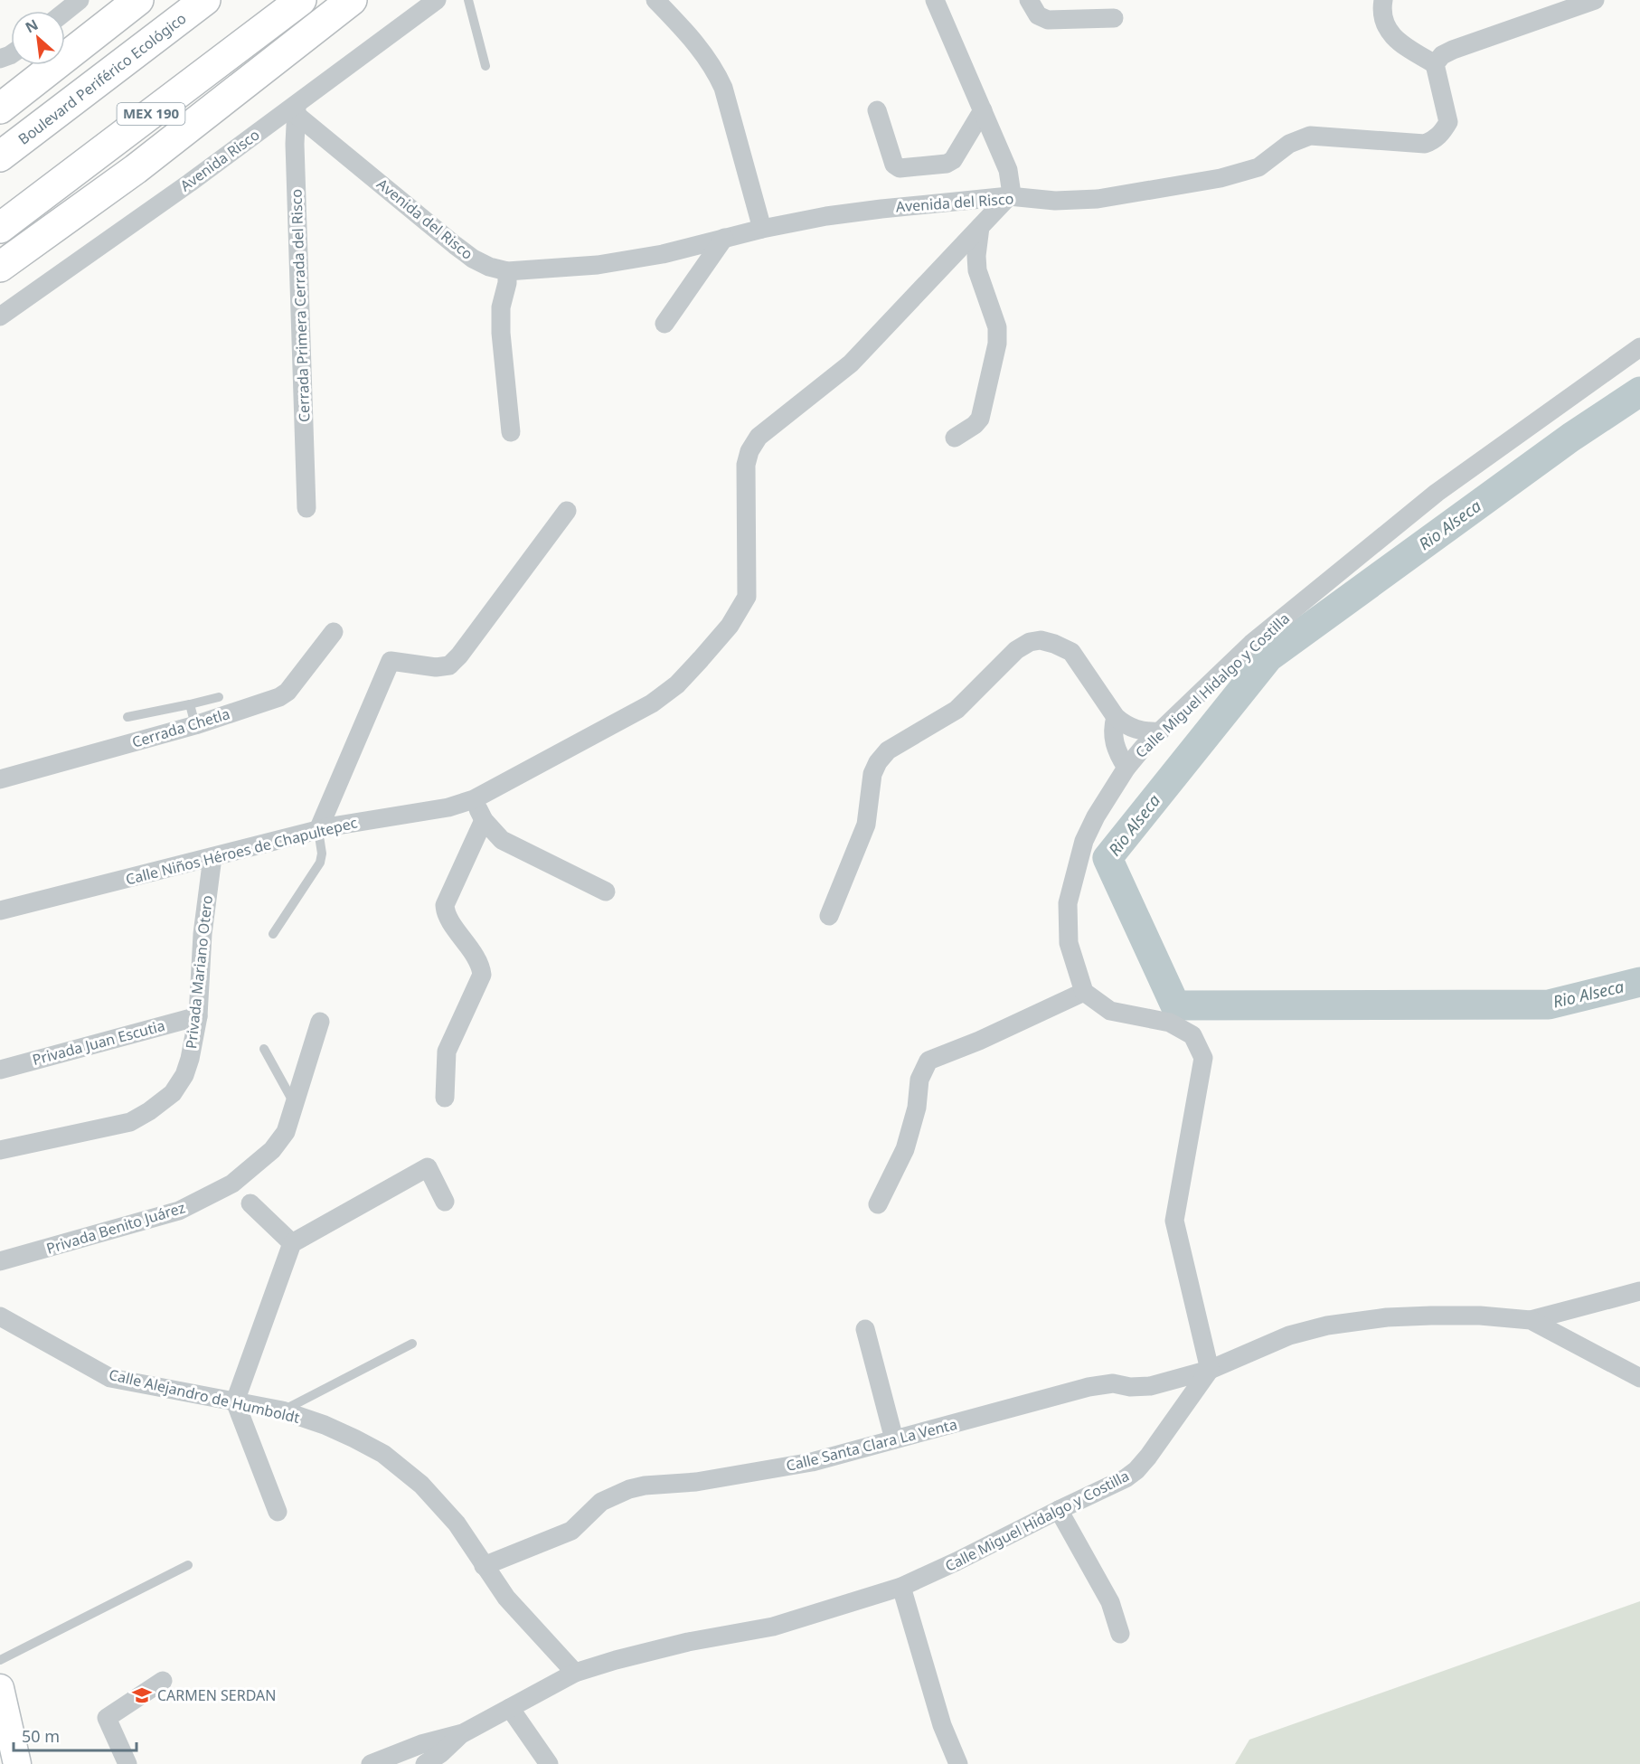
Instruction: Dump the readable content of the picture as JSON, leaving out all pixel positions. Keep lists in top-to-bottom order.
{
  "streets": {
    "highway": ["Boulevard Periférico Ecológico", "MEX 190"],
    "street": [
      "Avenida Risco",
      "Avenida del Risco",
      "Cerrada Primera Cerrada del Risco",
      "Calle Miguel Hidalgo y Costilla",
      "Cerrada Chetla",
      "Calle Niños Héroes de Chapultepec",
      "Privada Mariano Otero",
      "Privada Juan Escutia",
      "Privada Benito Juárez",
      "Calle Alejandro de Humboldt",
      "Calle Santa Clara La Venta"
    ]
  },
  "crossings": [
    ["Avenida Risco", "Avenida del Risco"],
    ["Avenida Risco", "Cerrada Primera Cerrada del Risco"],
    ["Avenida del Risco", "Cerrada Primera Cerrada del Risco"],
    ["Avenida del Risco", "Calle Niños Héroes de Chapultepec"],
    ["Calle Miguel Hidalgo y Costilla", "Calle Alejandro de Humboldt"],
    ["Calle Miguel Hidalgo y Costilla", "Calle Santa Clara La Venta"],
    ["Calle Niños Héroes de Chapultepec", "Privada Mariano Otero"],
    ["Privada Mariano Otero", "Privada Juan Escutia"],
    ["Calle Alejandro de Humboldt", "Calle Santa Clara La Venta"]
  ],
  "water": ["Rio Alseca"],
  "places": {
    "school or university": ["CARMEN SERDAN"]
  },
  "scale_bar": "50 m",
  "north": "top left"
}
